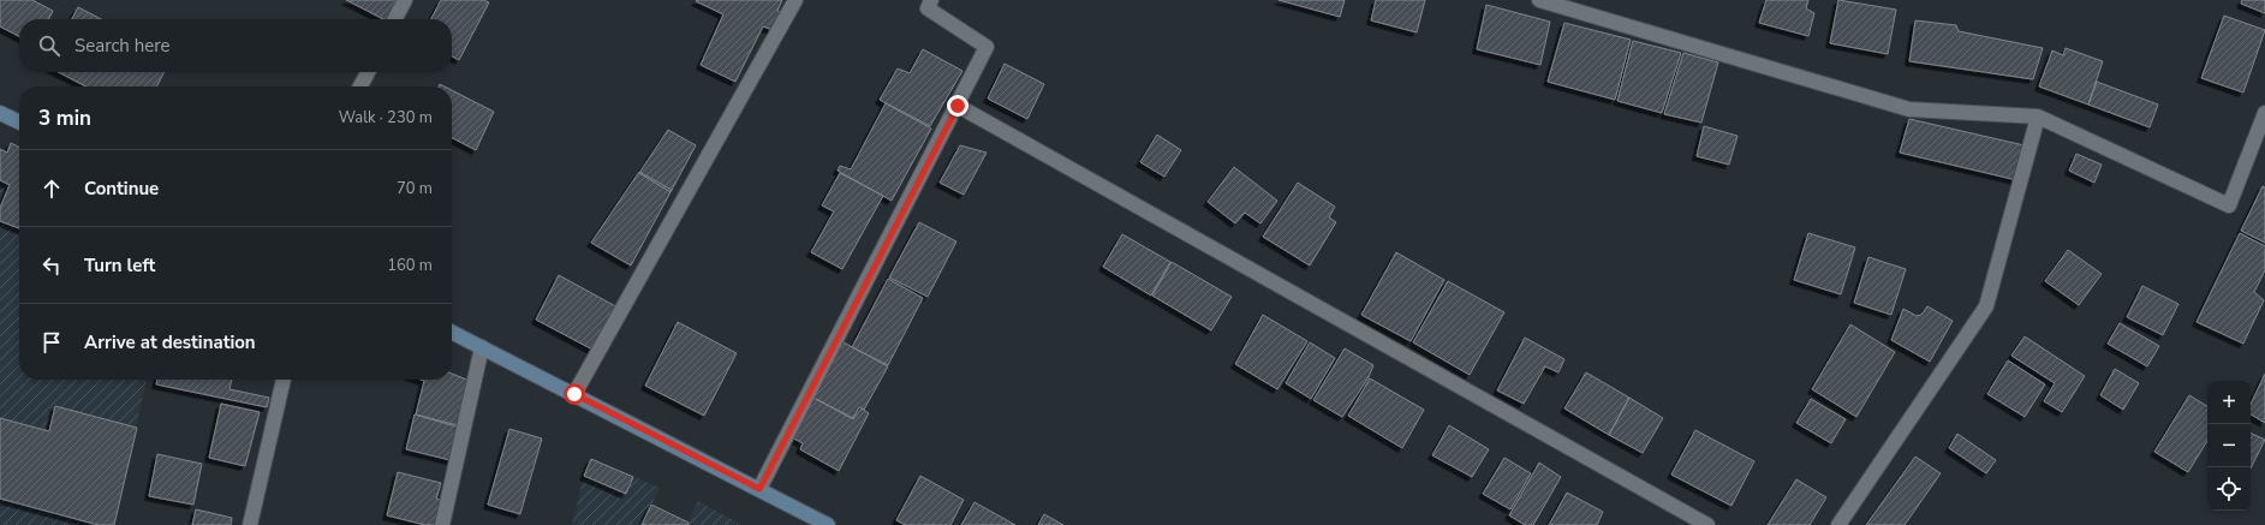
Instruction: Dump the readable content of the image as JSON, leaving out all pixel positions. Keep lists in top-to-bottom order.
{
  "page": {
    "search": "Search here",
    "heading": ["3 min", "Walk · 230 m"],
    "list": [
      ["Continue", "70 m"],
      ["Turn left", "160 m"],
      "Arrive at destination"
    ],
    "map_buttons": ["+", "−"]
  }
}
